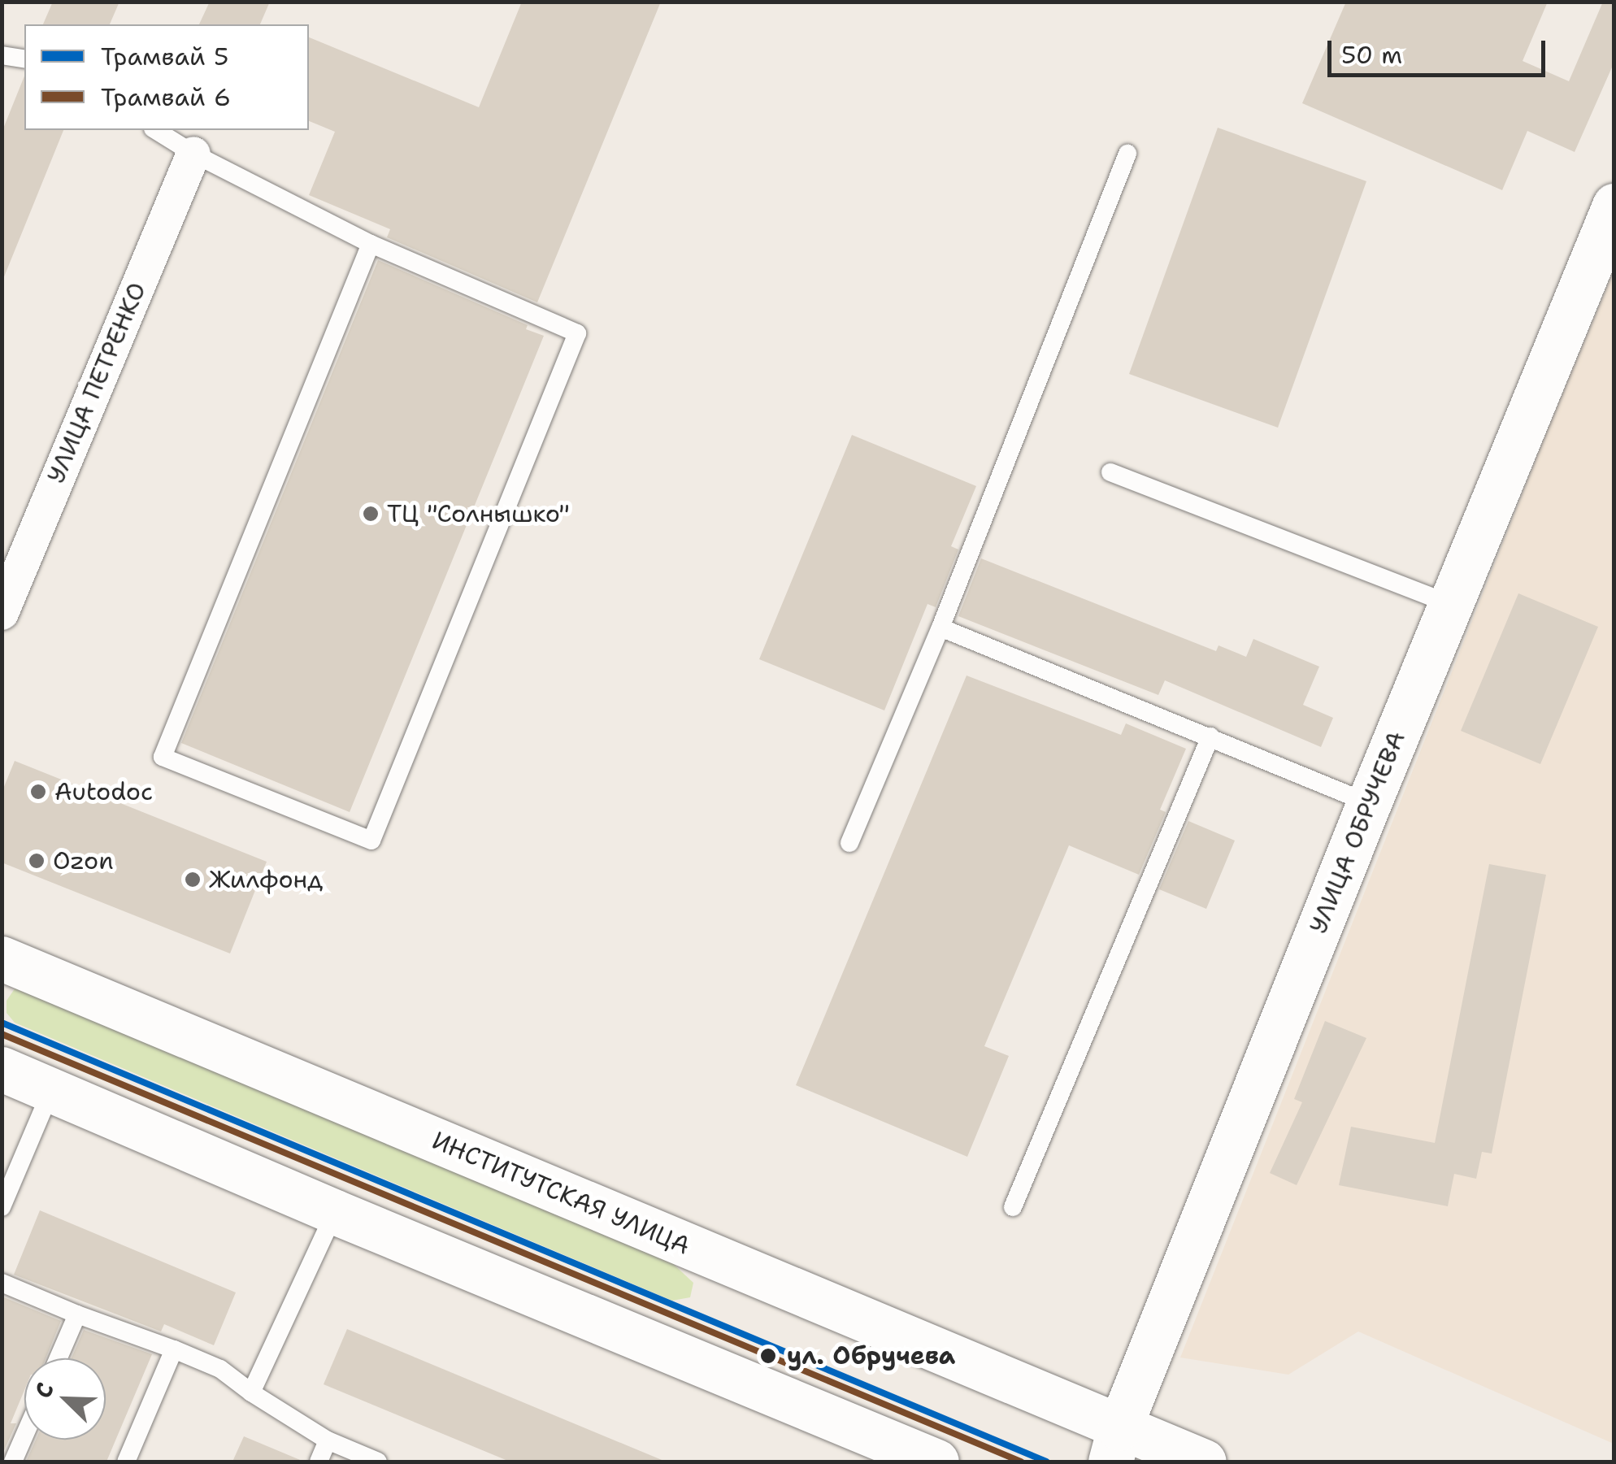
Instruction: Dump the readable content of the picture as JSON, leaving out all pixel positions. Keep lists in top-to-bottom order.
{
  "streets": {
    "main road": ["УЛИЦА ОБРУЧЕВА", "ИНСТИТУТСКАЯ УЛИЦА"],
    "street": ["УЛИЦА ПЕТРЕНКО"]
  },
  "crossings": [
    ["УЛИЦА ОБРУЧЕВА", "ИНСТИТУТСКАЯ УЛИЦА"]
  ],
  "places": [
    "ТЦ \"Солнышко\"",
    "Autodoc",
    "Ozon",
    "Жилфонд",
    "ул. Обручева"
  ],
  "lines": ["tram line 5", "tram line 6"],
  "legend": ["Трамвай 5", "Трамвай 6"],
  "scale_bar": "50 m",
  "north": "top left"
}
